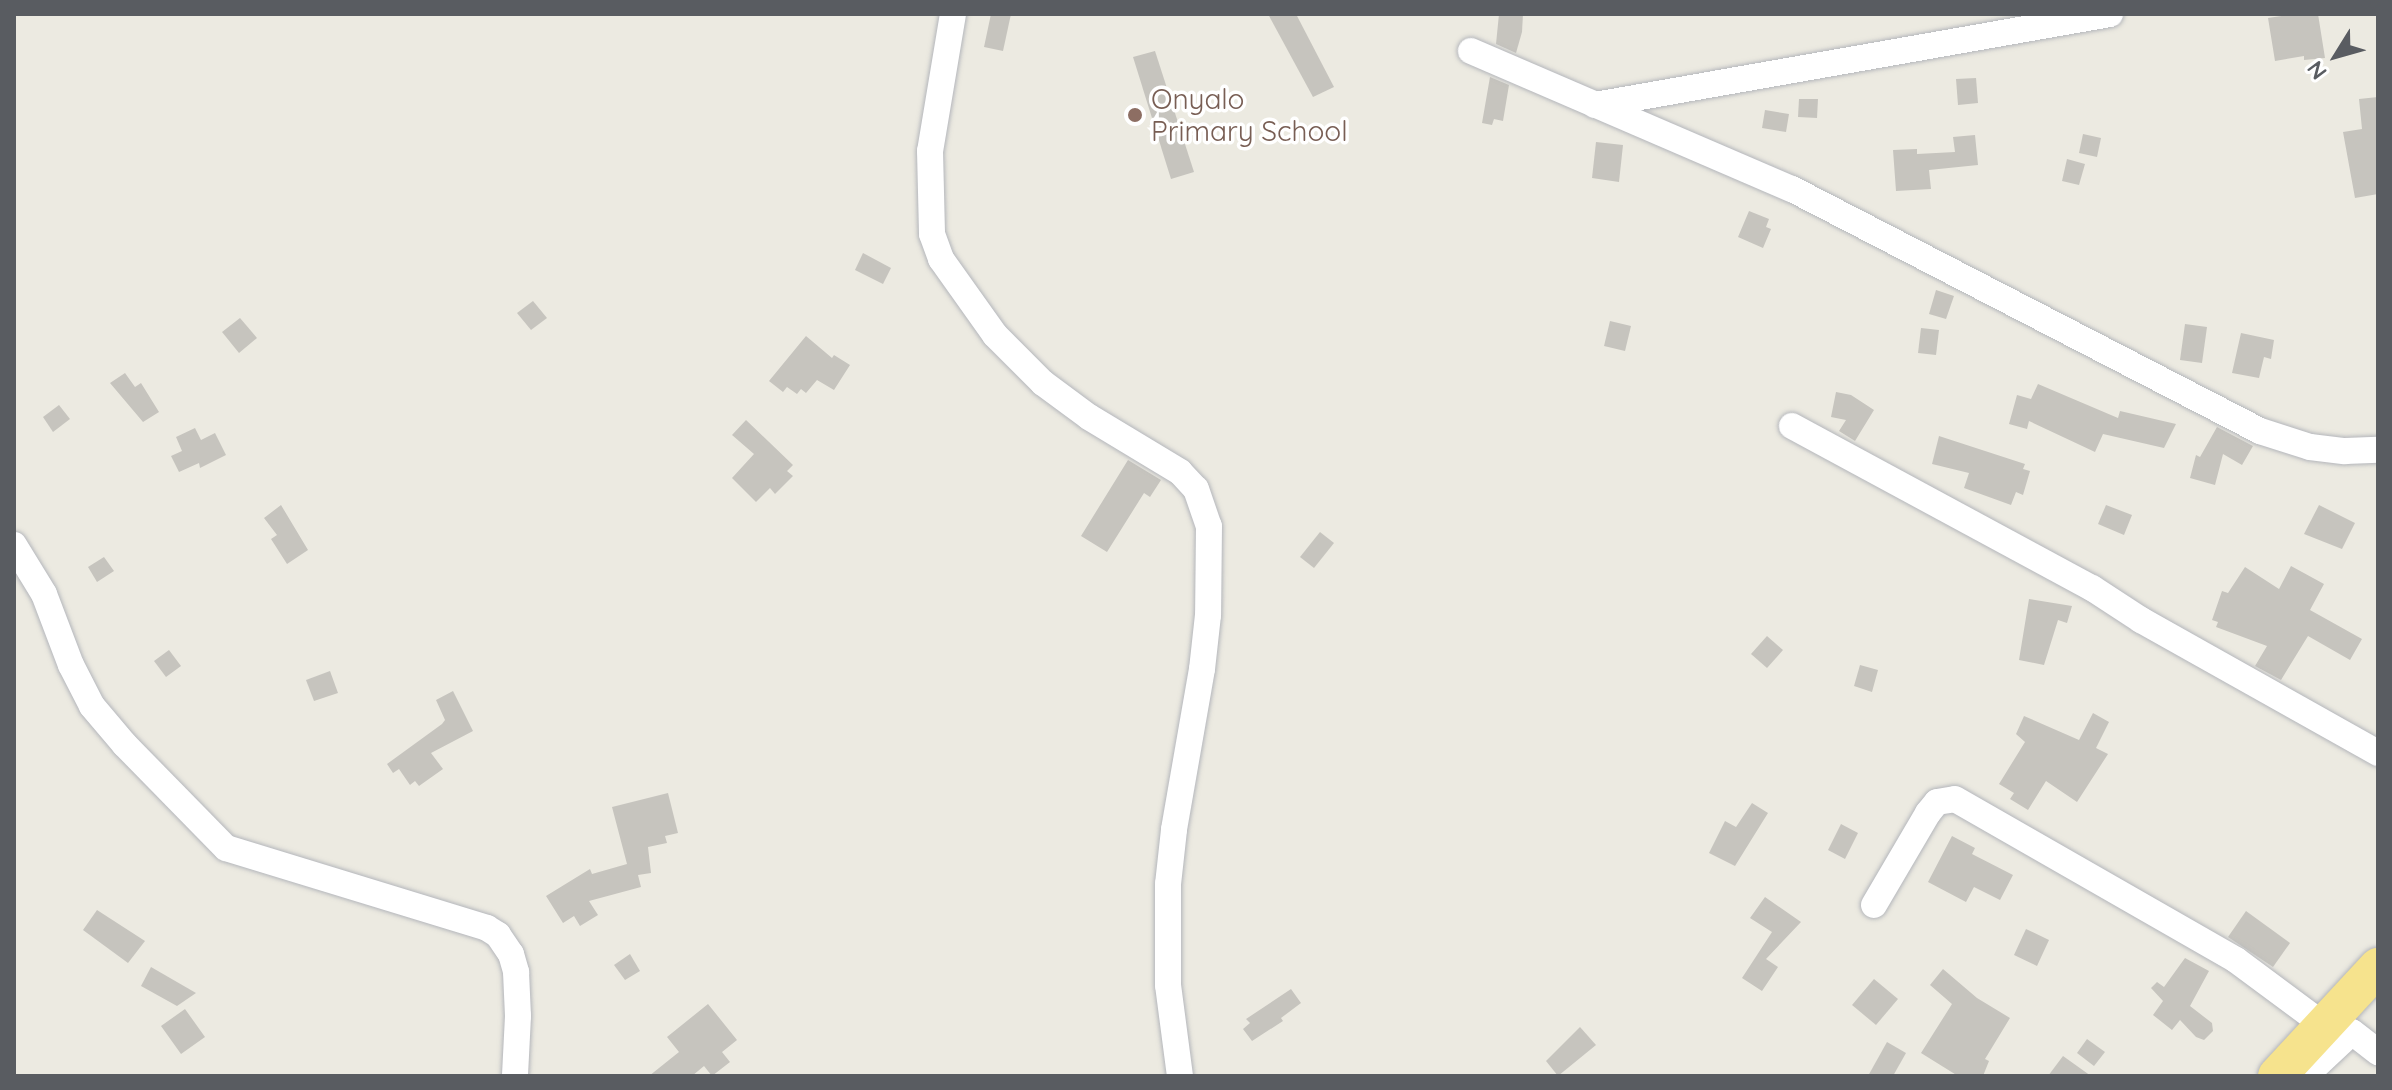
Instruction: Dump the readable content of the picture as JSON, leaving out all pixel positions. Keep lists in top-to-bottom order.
{
  "places": ["Onyalo Primary School"],
  "north": "bottom left"
}
